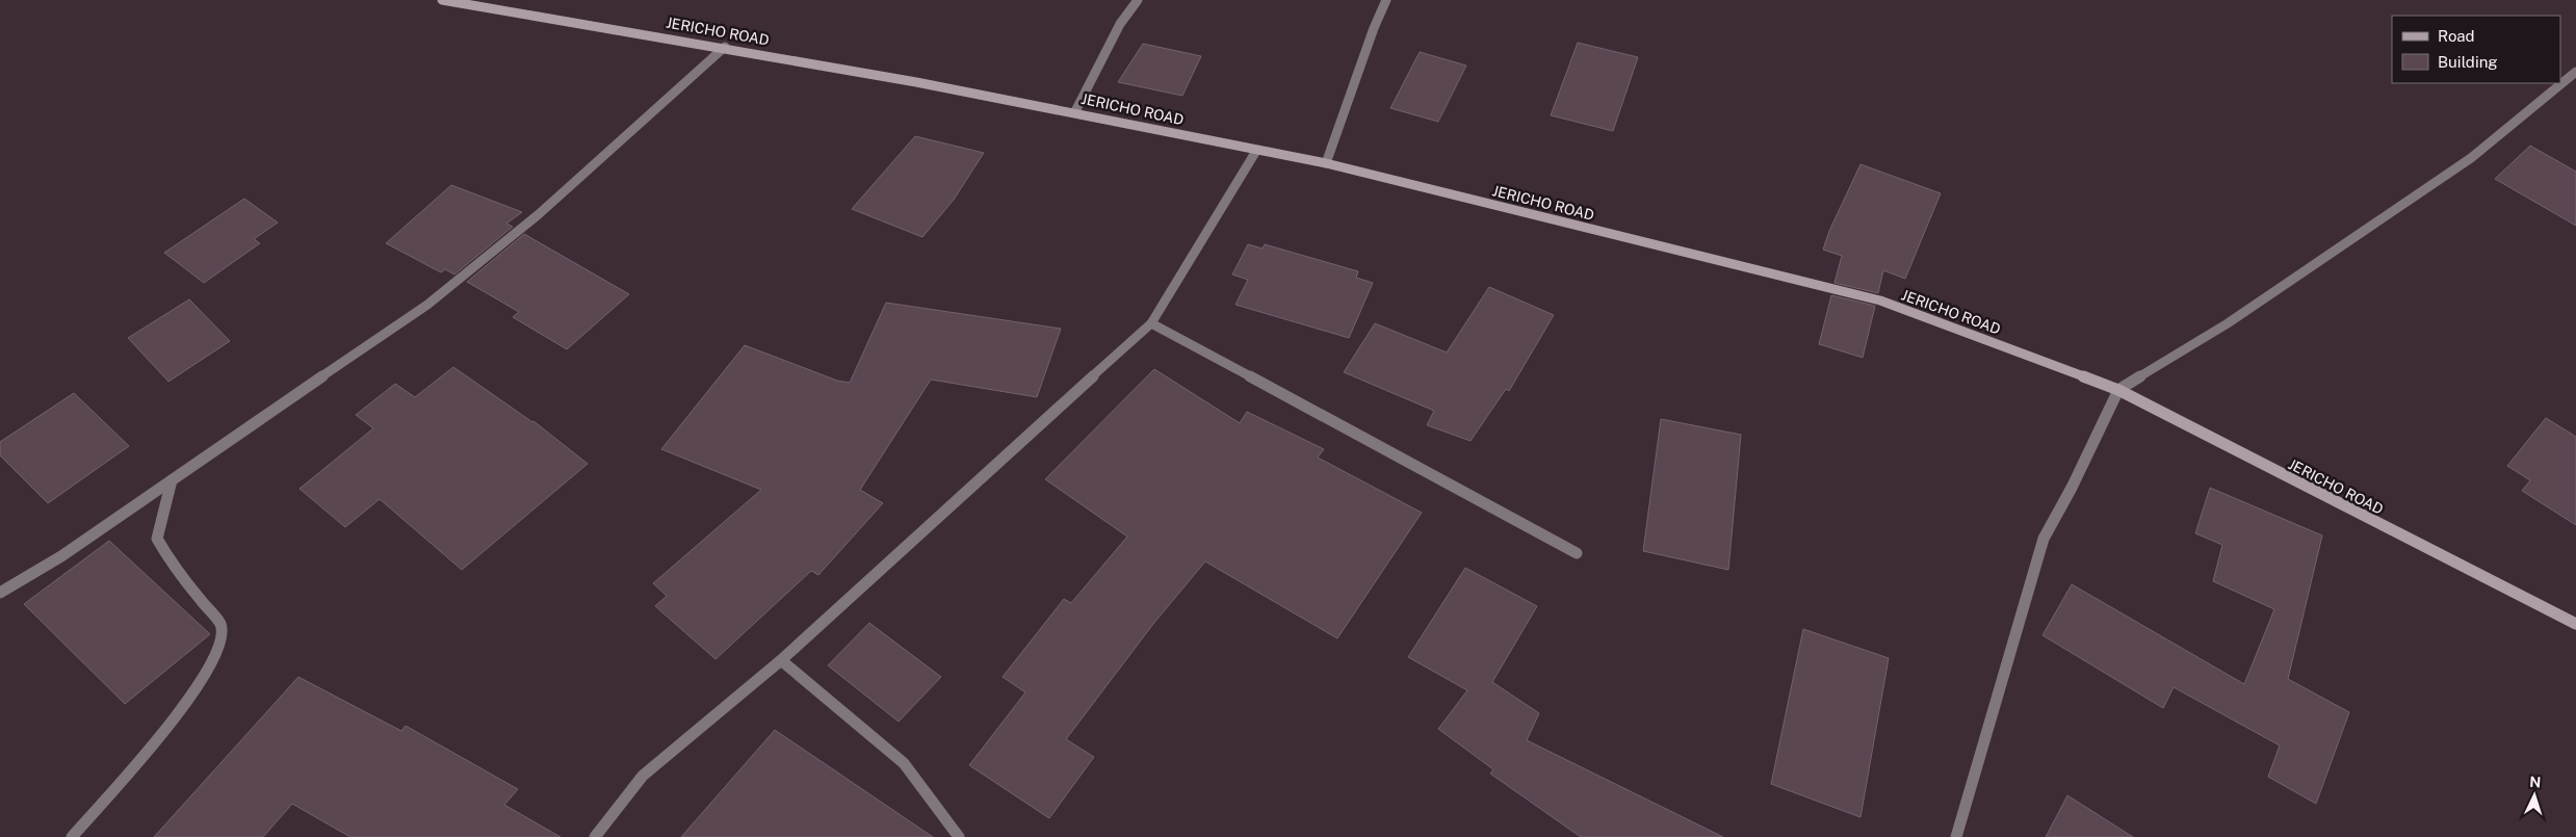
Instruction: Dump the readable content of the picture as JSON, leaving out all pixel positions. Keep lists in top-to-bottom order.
{
  "streets": {
    "street": ["JERICHO ROAD"]
  },
  "legend": ["Road", "Building"],
  "north": "top"
}
